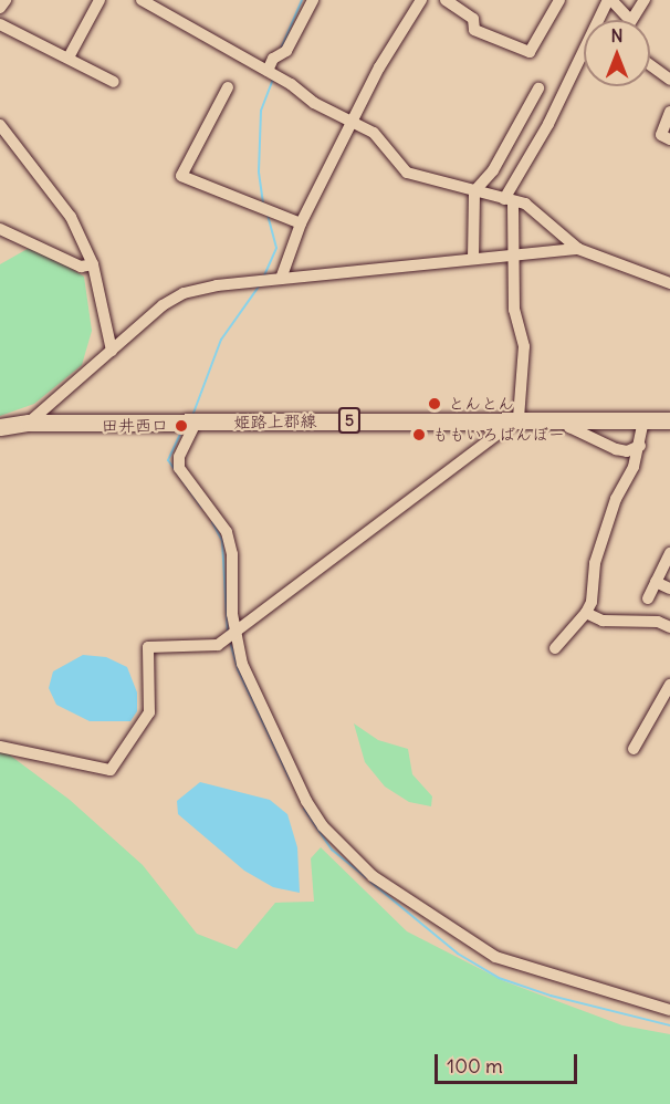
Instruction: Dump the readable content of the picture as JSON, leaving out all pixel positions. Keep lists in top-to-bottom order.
{
  "streets": {
    "main road": ["5", "姫路上郡線"]
  },
  "places": ["とんとん", "田井西口", "ももいろばんぼー"],
  "scale_bar": "100 m",
  "north": "top"
}
